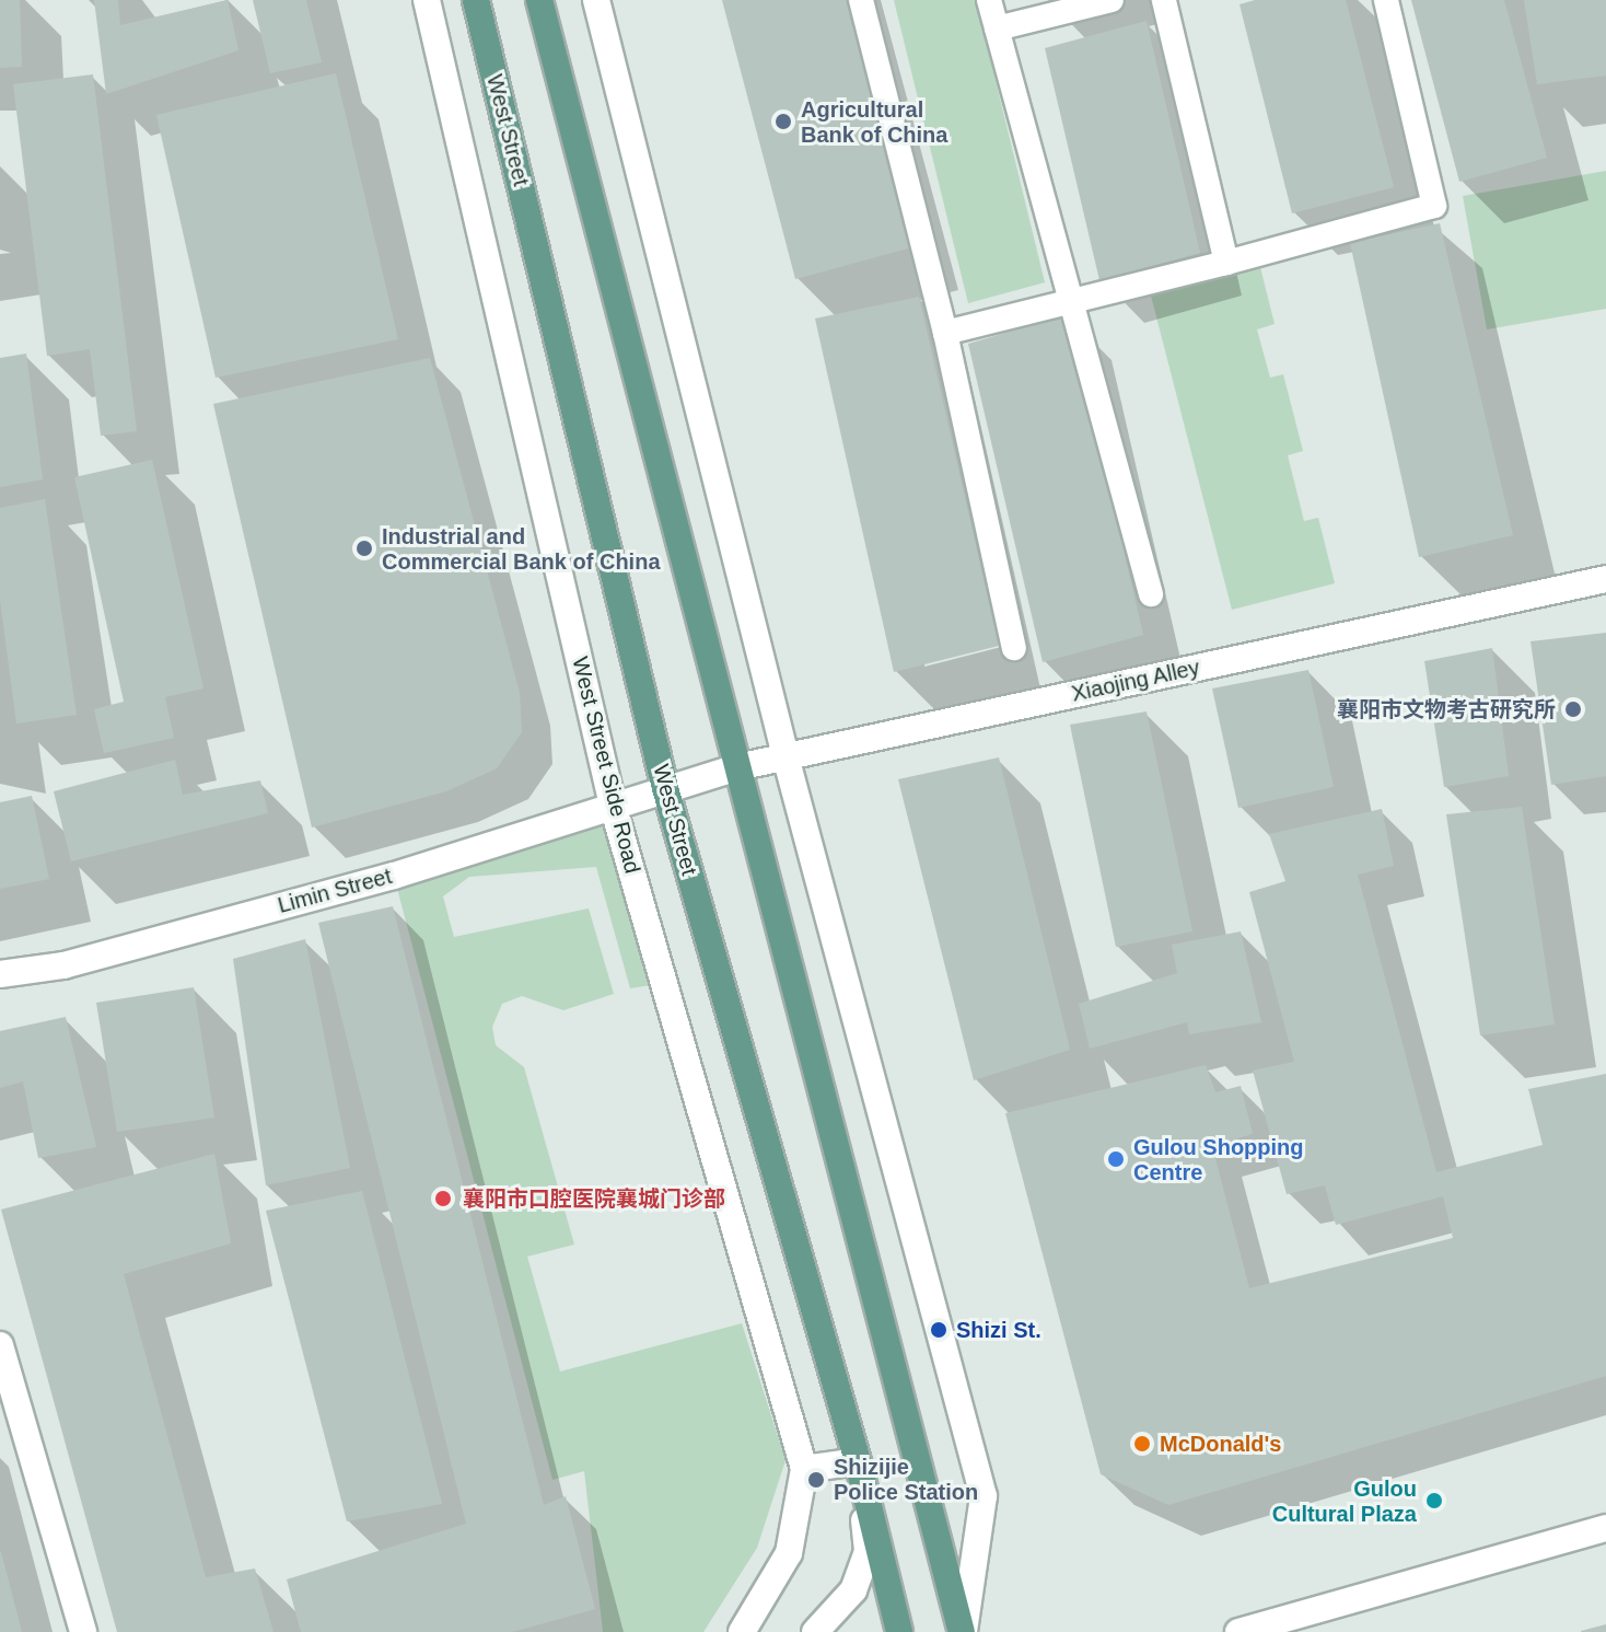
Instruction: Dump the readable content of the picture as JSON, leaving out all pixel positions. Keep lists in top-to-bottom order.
{
  "streets": {
    "main road": ["West Street"],
    "street": ["Xiaojing Alley", "West Street Side Road", "Limin Street"]
  },
  "crossings": [
    ["West Street", "Xiaojing Alley"],
    ["West Street", "Limin Street"],
    ["Xiaojing Alley", "Limin Street"],
    ["West Street Side Road", "Limin Street"]
  ],
  "places": [
    "Agricultural Bank of China",
    "Industrial and Commercial Bank of China",
    "襄阳市文物考古研究所",
    "Gulou Shopping Centre",
    "襄阳市口腔医院襄城门诊部",
    "Shizi St.",
    "McDonald's",
    "Shizijie Police Station",
    "Gulou Cultural Plaza"
  ]
}
